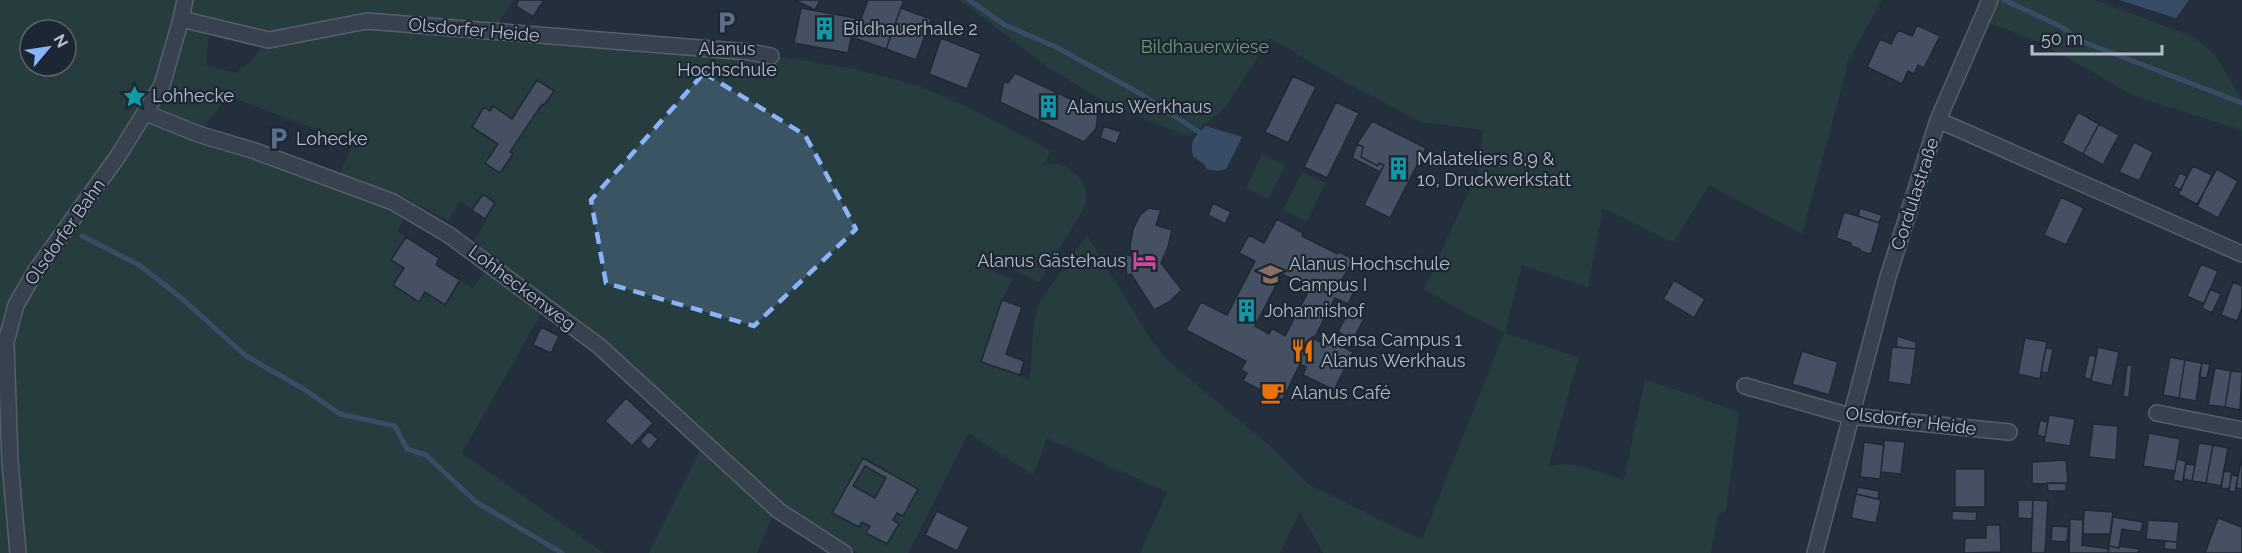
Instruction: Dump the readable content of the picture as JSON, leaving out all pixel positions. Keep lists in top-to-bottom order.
{
  "streets": {
    "street": [
      "Olsdorfer Heide",
      "Cordulastraße",
      "Olsdorfer Bahn",
      "Lohheckenweg"
    ]
  },
  "crossings": [
    ["Olsdorfer Heide", "Cordulastraße"],
    ["Olsdorfer Heide", "Olsdorfer Bahn"],
    ["Olsdorfer Bahn", "Lohheckenweg"]
  ],
  "parks": ["Bildhauerwiese"],
  "places": {
    "parking": ["Alanus Hochschule", "Lohecke"],
    "building": [
      "Bildhauerhalle 2",
      "Alanus Werkhaus",
      "Malateliers 8,9 & 10, Druckwerkstatt",
      "Johannishof"
    ],
    "place": ["Lohhecke"],
    "hotel": ["Alanus Gästehaus"],
    "school or university": ["Alanus Hochschule Campus I"],
    "restaurant": ["Mensa Campus 1 Alanus Werkhaus"],
    "cafe": ["Alanus Café"]
  },
  "scale_bar": "50 m",
  "north": "top right"
}
